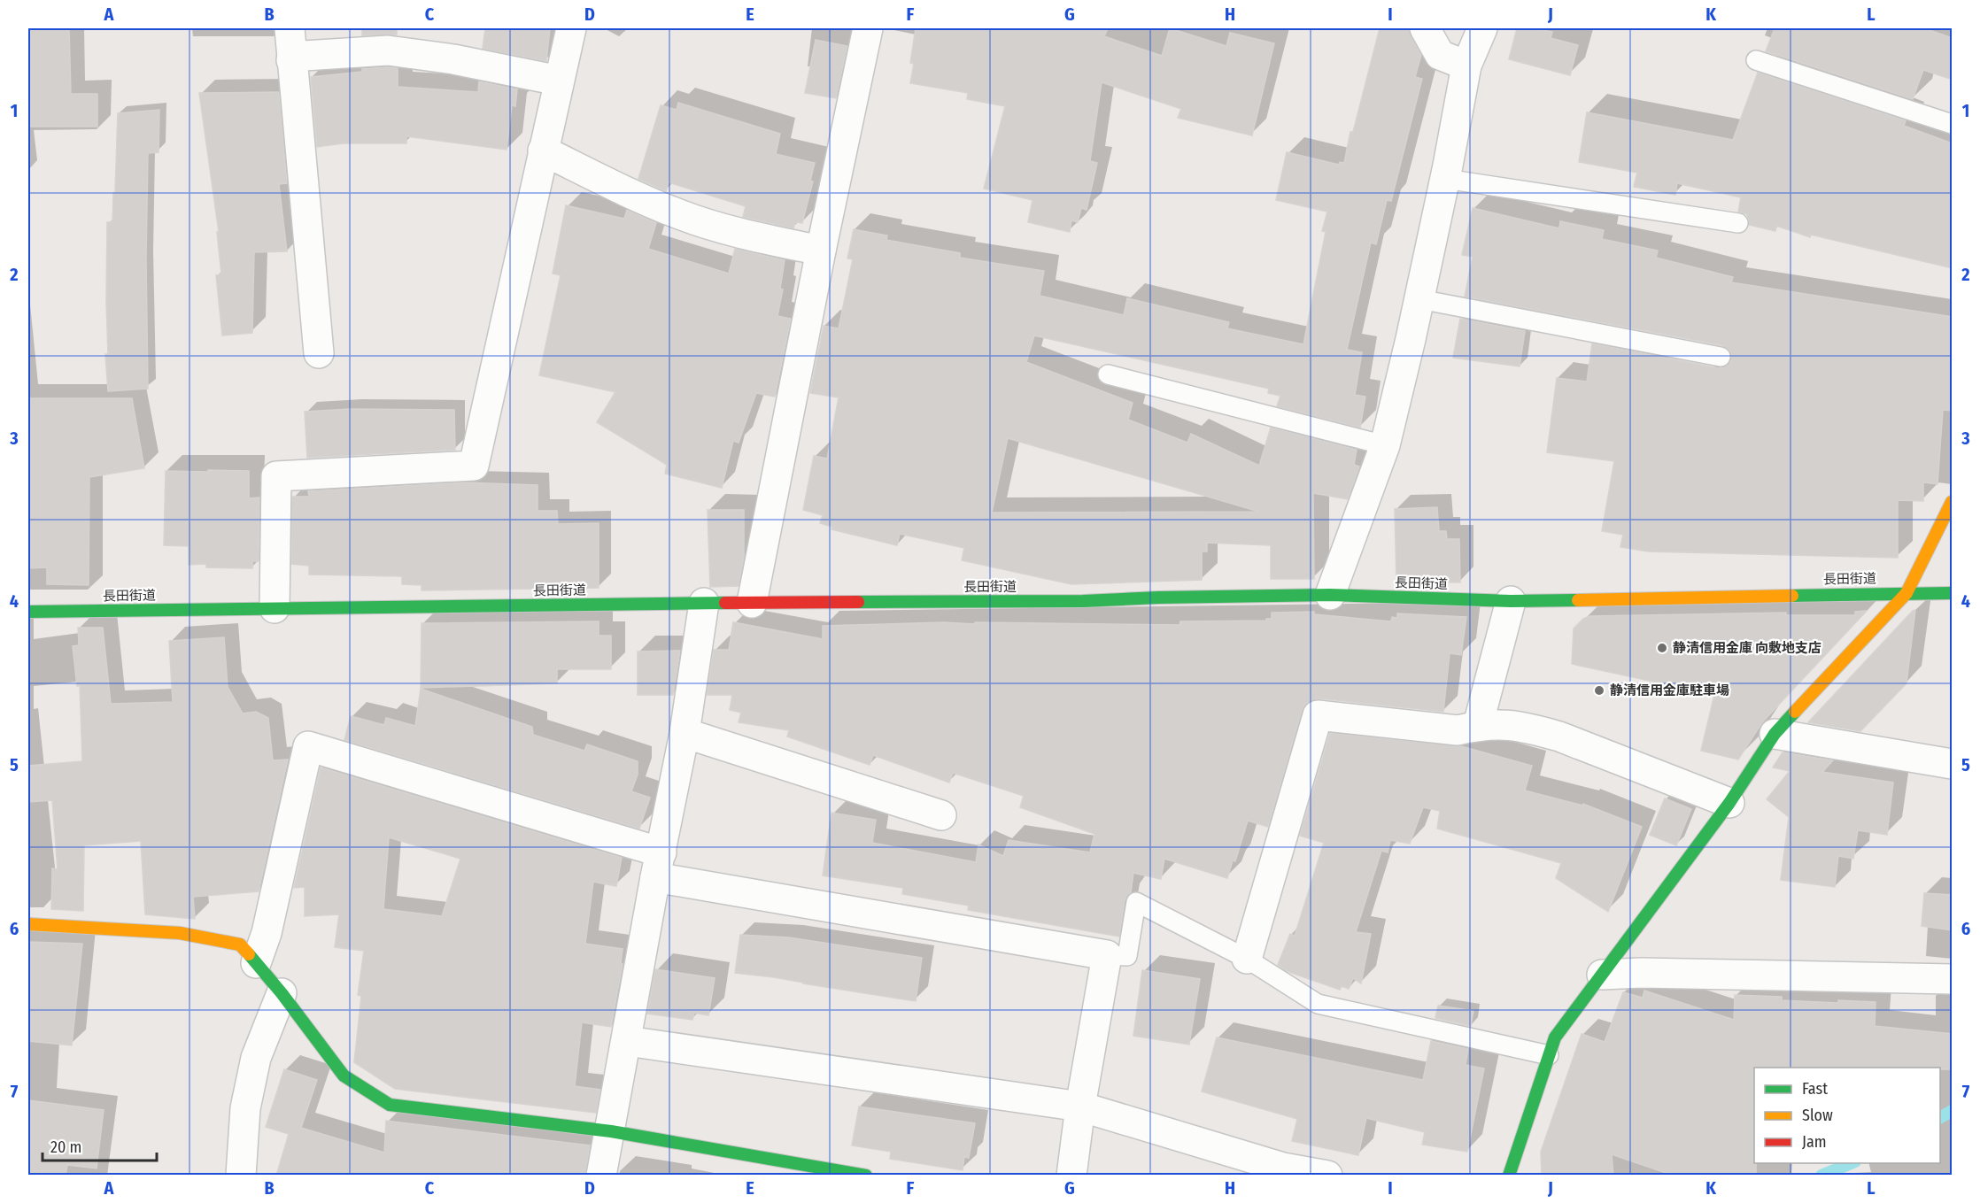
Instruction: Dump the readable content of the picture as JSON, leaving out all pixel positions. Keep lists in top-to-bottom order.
{
  "streets": {
    "main road": ["長田街道"]
  },
  "places": ["静清信用金庫 向敷地支店", "静清信用金庫駐車場"],
  "legend": ["Fast", "Slow", "Jam"],
  "scale_bar": "20 m",
  "grid": {
    "columns": [
      "A",
      "B",
      "C",
      "D",
      "E",
      "F",
      "G",
      "H",
      "I",
      "J",
      "K",
      "L"
    ],
    "rows": [
      "1",
      "2",
      "3",
      "4",
      "5",
      "6",
      "7"
    ]
  }
}
